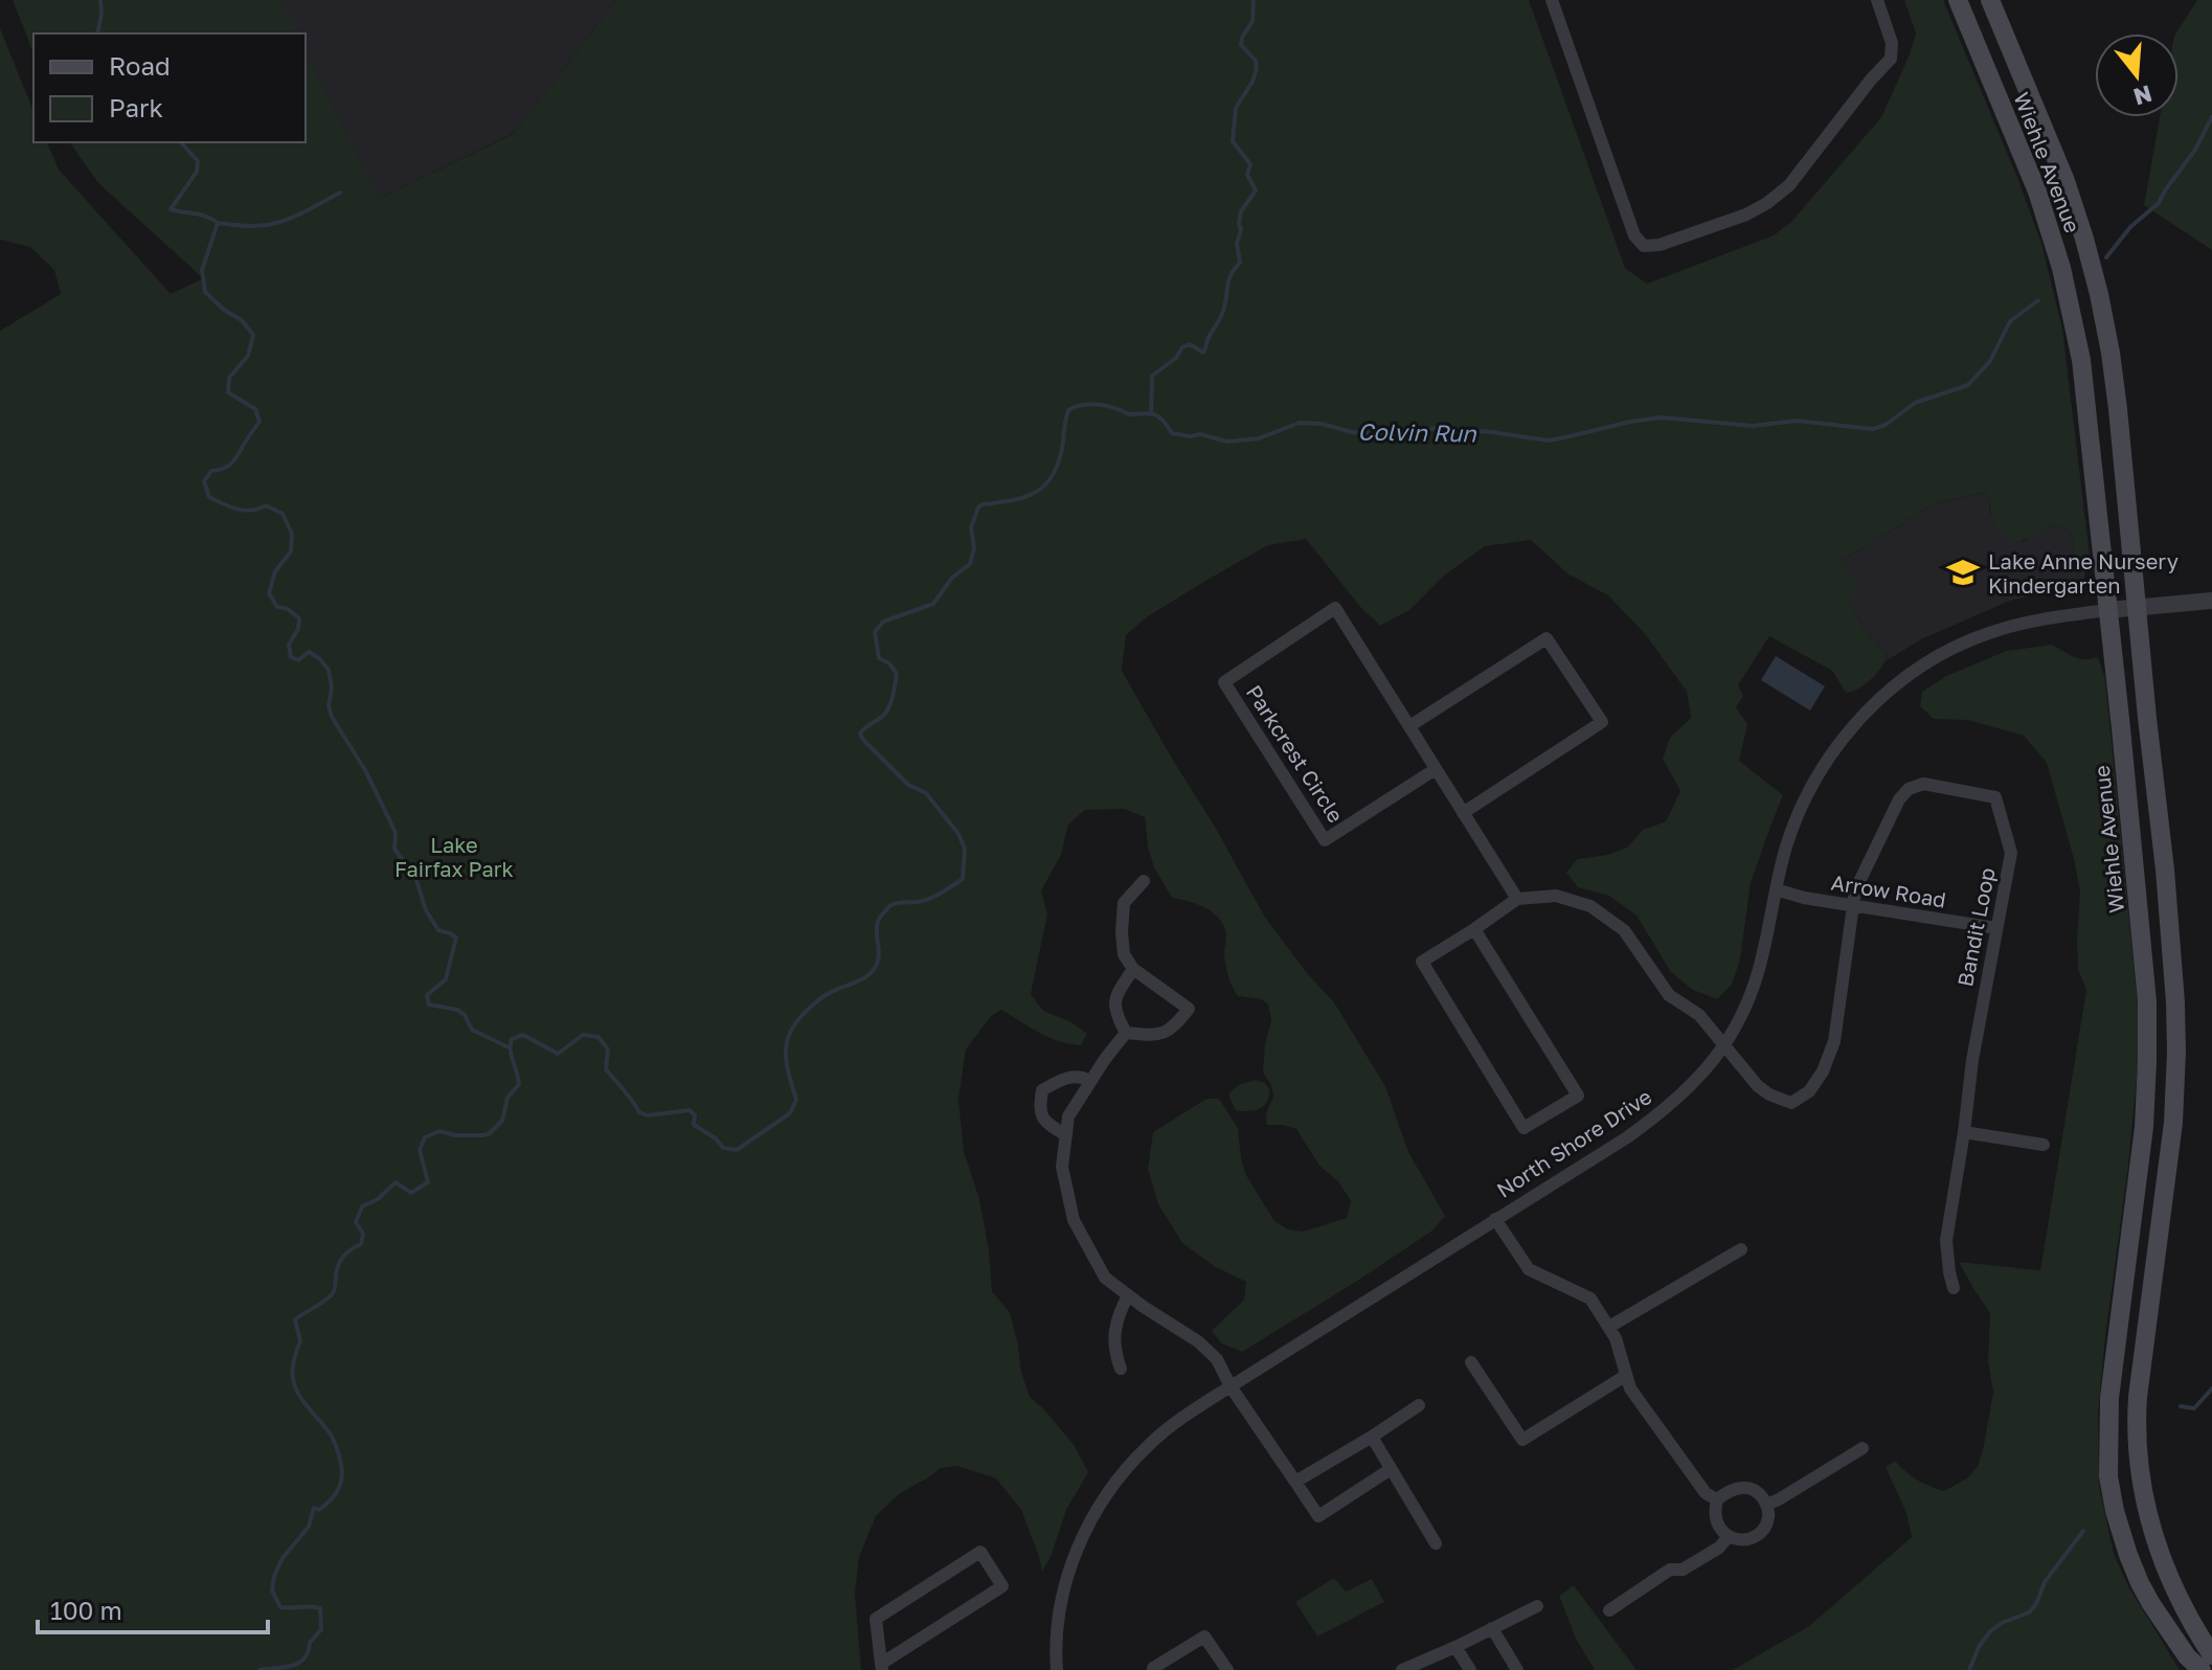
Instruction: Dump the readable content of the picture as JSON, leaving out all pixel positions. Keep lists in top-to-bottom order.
{
  "streets": {
    "main road": ["Wiehle Avenue"],
    "street": [
      "Parkcrest Circle",
      "Arrow Road",
      "Bandit Loop",
      "North Shore Drive"
    ]
  },
  "crossings": [
    ["Wiehle Avenue", "North Shore Drive"],
    ["Arrow Road", "Bandit Loop"],
    ["Arrow Road", "North Shore Drive"],
    ["Bandit Loop", "North Shore Drive"]
  ],
  "water": ["Colvin Run"],
  "parks": ["Lake Fairfax Park"],
  "places": {
    "school or university": ["Lake Anne Nursery Kindergarten"]
  },
  "legend": ["Road", "Park"],
  "scale_bar": "100 m",
  "north": "bottom"
}
